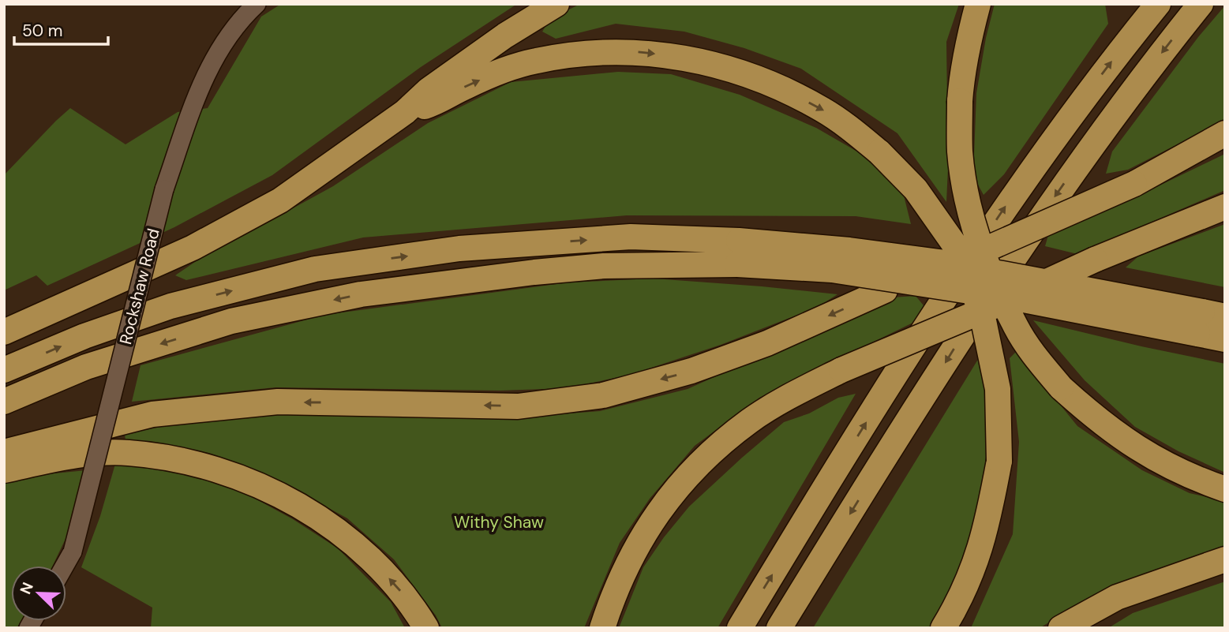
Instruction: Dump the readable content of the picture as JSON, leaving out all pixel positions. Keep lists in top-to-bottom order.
{
  "streets": {
    "street": ["Rockshaw Road"]
  },
  "parks": ["Withy Shaw"],
  "scale_bar": "50 m",
  "north": "top left"
}
